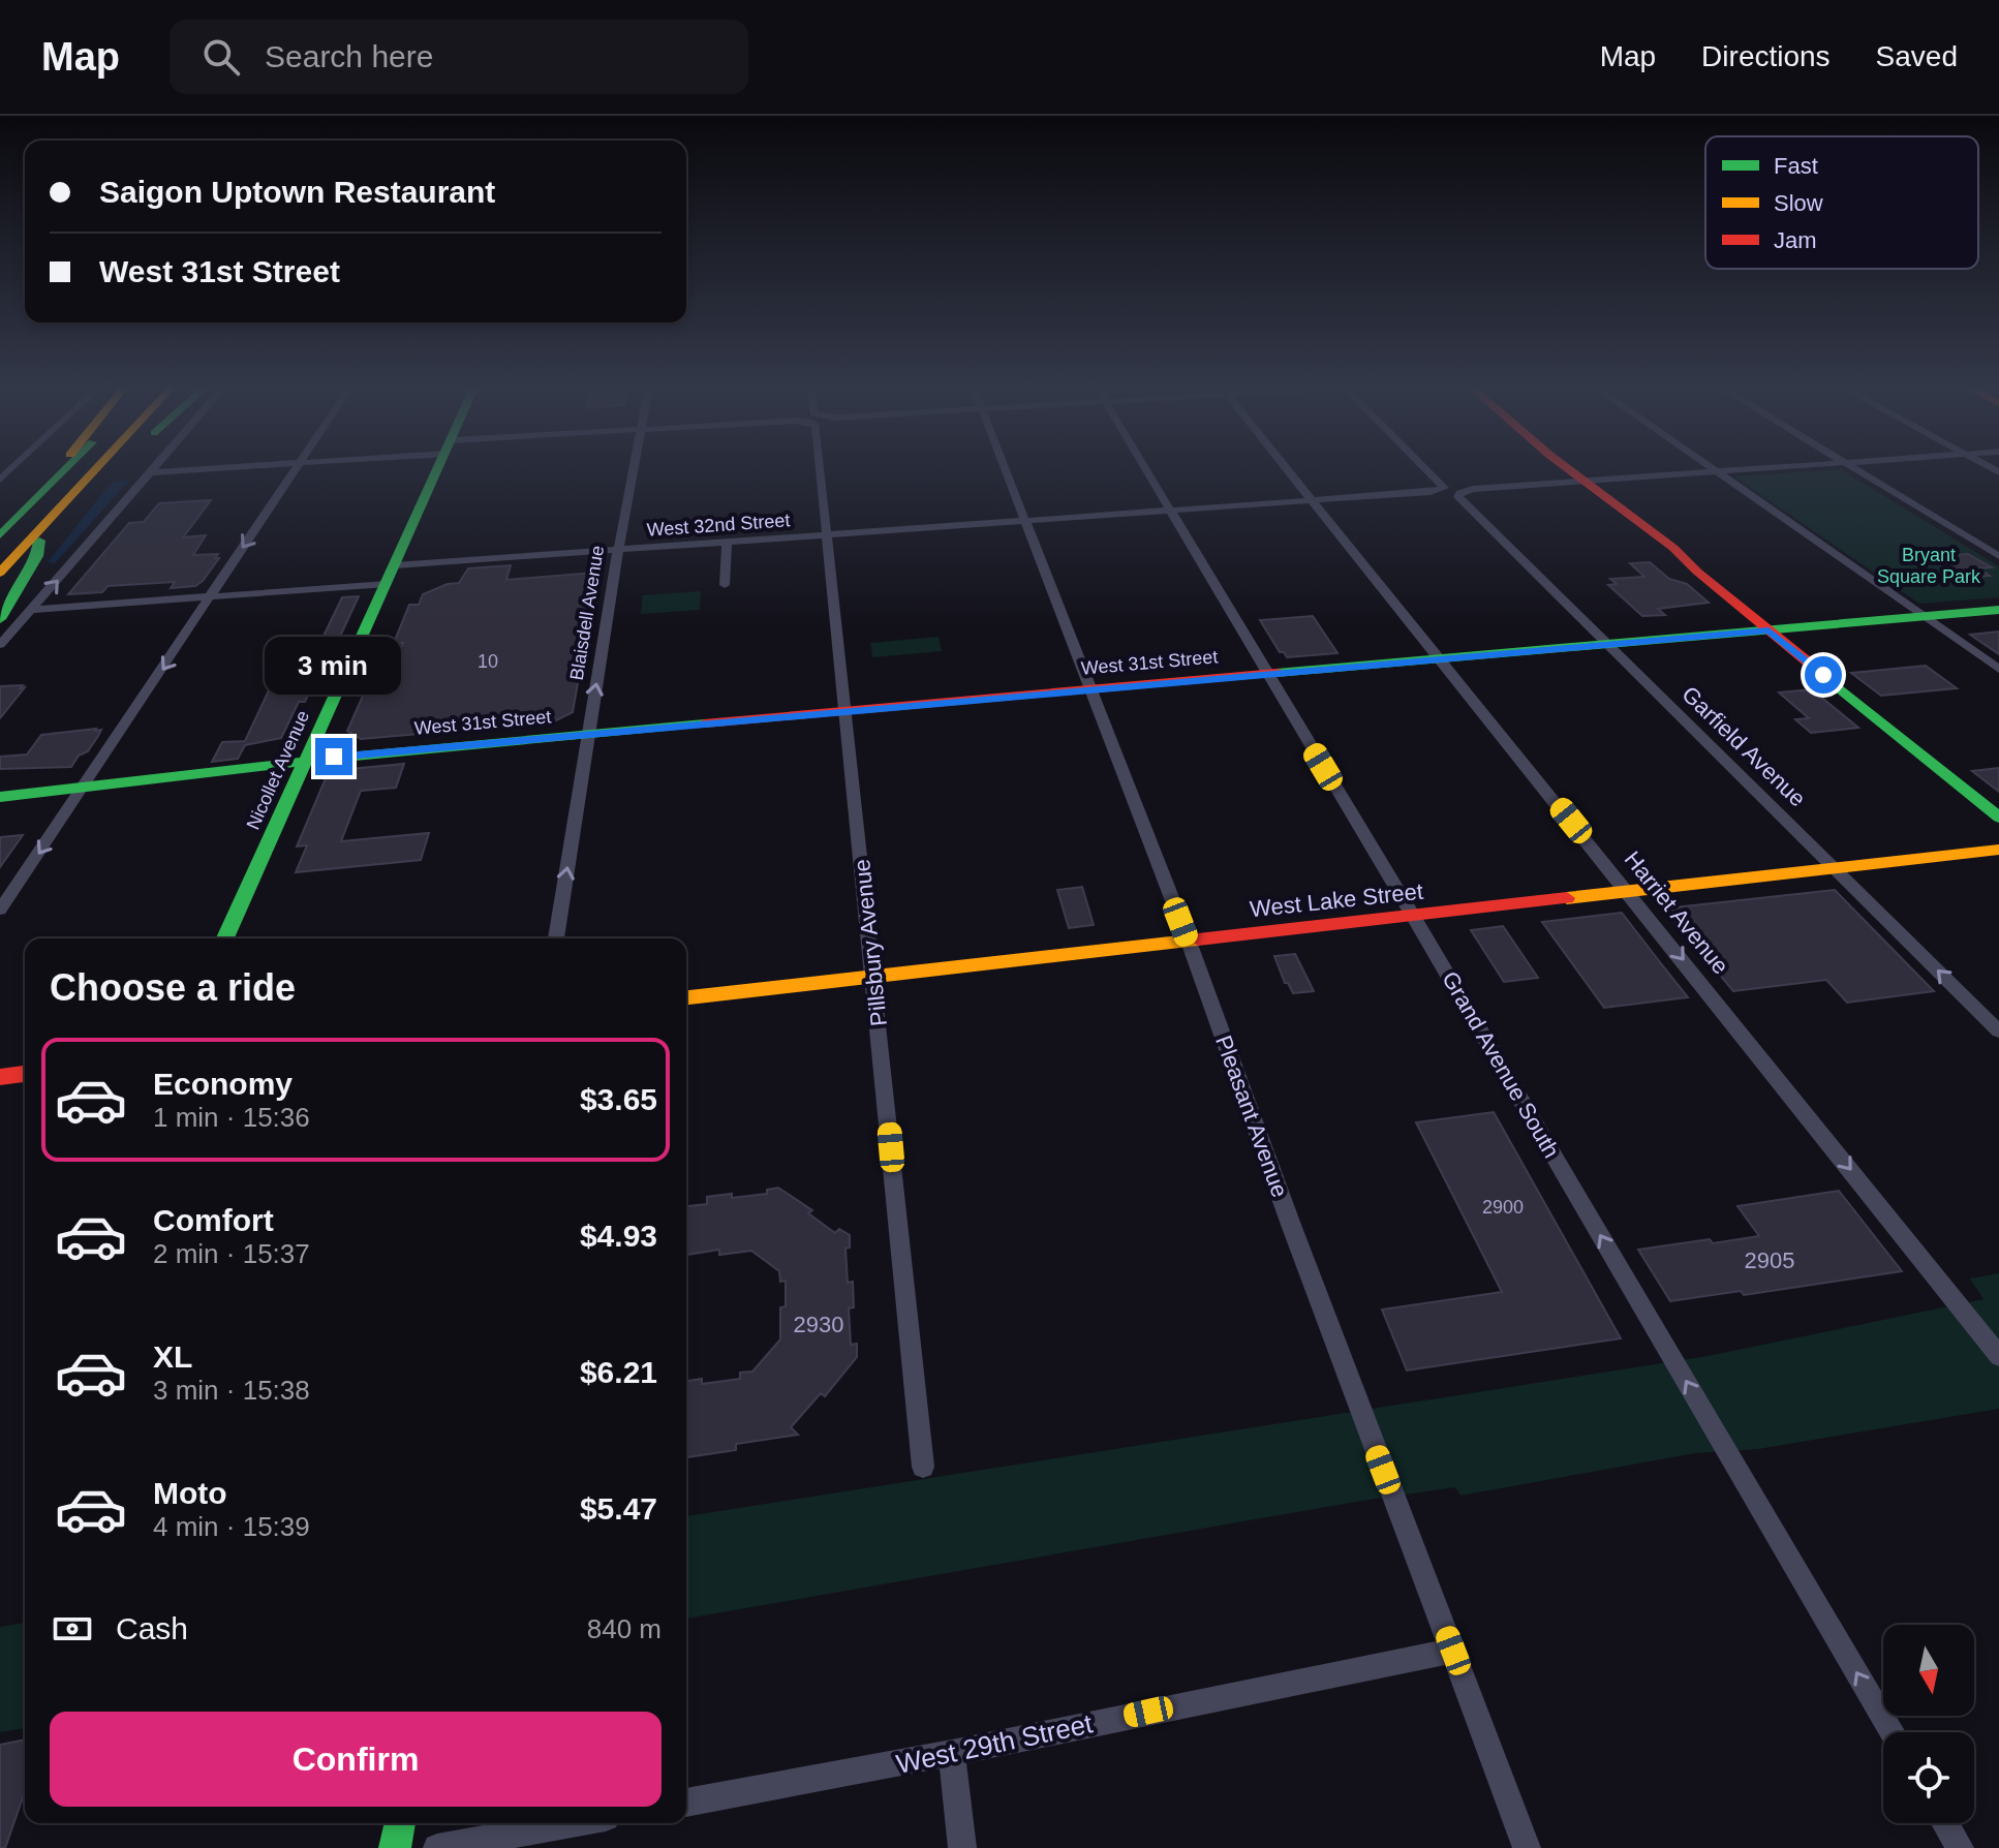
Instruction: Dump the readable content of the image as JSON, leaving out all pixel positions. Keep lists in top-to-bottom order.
{
  "streets": {
    "main road": ["West 31st Street", "Nicollet Avenue", "West Lake Street"],
    "street": [
      "West 32nd Street",
      "Blaisdell Avenue",
      "Garfield Avenue",
      "Harriet Avenue",
      "Pillsbury Avenue",
      "Grand Avenue South",
      "Pleasant Avenue",
      "West 29th Street"
    ]
  },
  "crossings": [
    ["West 32nd Street", "Blaisdell Avenue"],
    ["West 32nd Street", "Nicollet Avenue"],
    ["West 32nd Street", "Harriet Avenue"],
    ["West 32nd Street", "Pillsbury Avenue"],
    ["West 32nd Street", "Grand Avenue South"],
    ["West 32nd Street", "Pleasant Avenue"],
    ["Blaisdell Avenue", "West 31st Street"],
    ["West 31st Street", "Garfield Avenue"],
    ["West 31st Street", "Nicollet Avenue"],
    ["West 31st Street", "Harriet Avenue"],
    ["West 31st Street", "Pillsbury Avenue"],
    ["West 31st Street", "Grand Avenue South"],
    ["West 31st Street", "Pleasant Avenue"],
    ["Garfield Avenue", "West Lake Street"],
    ["West Lake Street", "Harriet Avenue"],
    ["West Lake Street", "Pillsbury Avenue"],
    ["West Lake Street", "Grand Avenue South"],
    ["West Lake Street", "Pleasant Avenue"],
    ["Pleasant Avenue", "West 29th Street"]
  ],
  "one_way": ["Blaisdell Avenue", "Harriet Avenue", "Grand Avenue South"],
  "parks": ["Bryant Square Park"],
  "house_numbers": [
    "10",
    "2900",
    "2905",
    "2930"
  ],
  "legend": ["Fast", "Slow", "Jam"],
  "north": "bottom",
  "page": {
    "header": "Map",
    "search": "Search here",
    "nav": ["Map", "Directions", "Saved"],
    "banner": ["Saigon Uptown Restaurant", "West 31st Street"],
    "bubble": "3 min",
    "heading": "Choose a ride",
    "list": [
      {
        "name": "Economy",
        "note": "1 min · 15:36",
        "value": "$3.65"
      },
      {
        "name": "Comfort",
        "note": "2 min · 15:37",
        "value": "$4.93"
      },
      {
        "name": "XL",
        "note": "3 min · 15:38",
        "value": "$6.21"
      },
      {
        "name": "Moto",
        "note": "4 min · 15:39",
        "value": "$5.47"
      }
    ],
    "pay": ["Cash", "840 m"],
    "buttons": "Confirm"
  }
}
